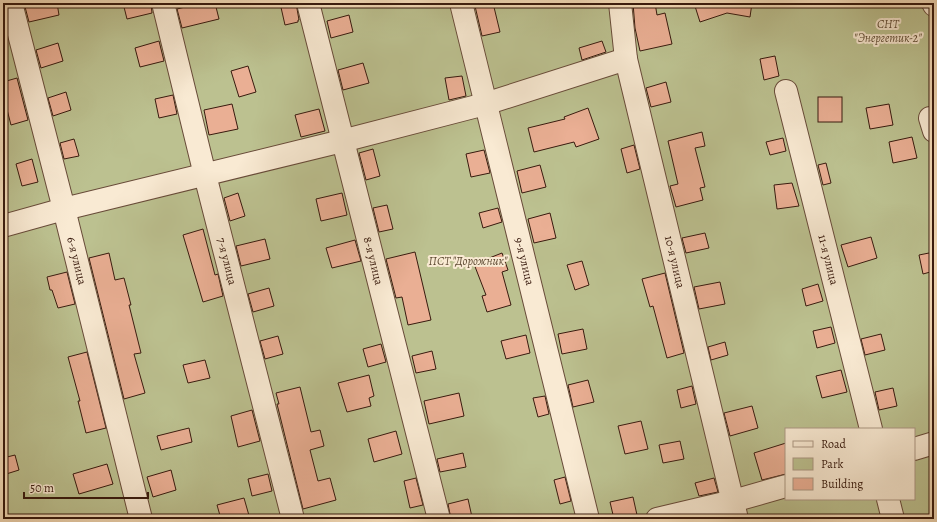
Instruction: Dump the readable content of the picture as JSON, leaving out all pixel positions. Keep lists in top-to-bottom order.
{
  "streets": {
    "street": [
      "11-я улица",
      "6-я улица",
      "7-я улица",
      "8-я улица",
      "9-я улица",
      "10-я улица"
    ]
  },
  "parks": ["СHТ \"Энергетик-2\"", "ПСТ \"Дорожник\""],
  "legend": ["Road", "Park", "Building"],
  "scale_bar": "50 m"
}
